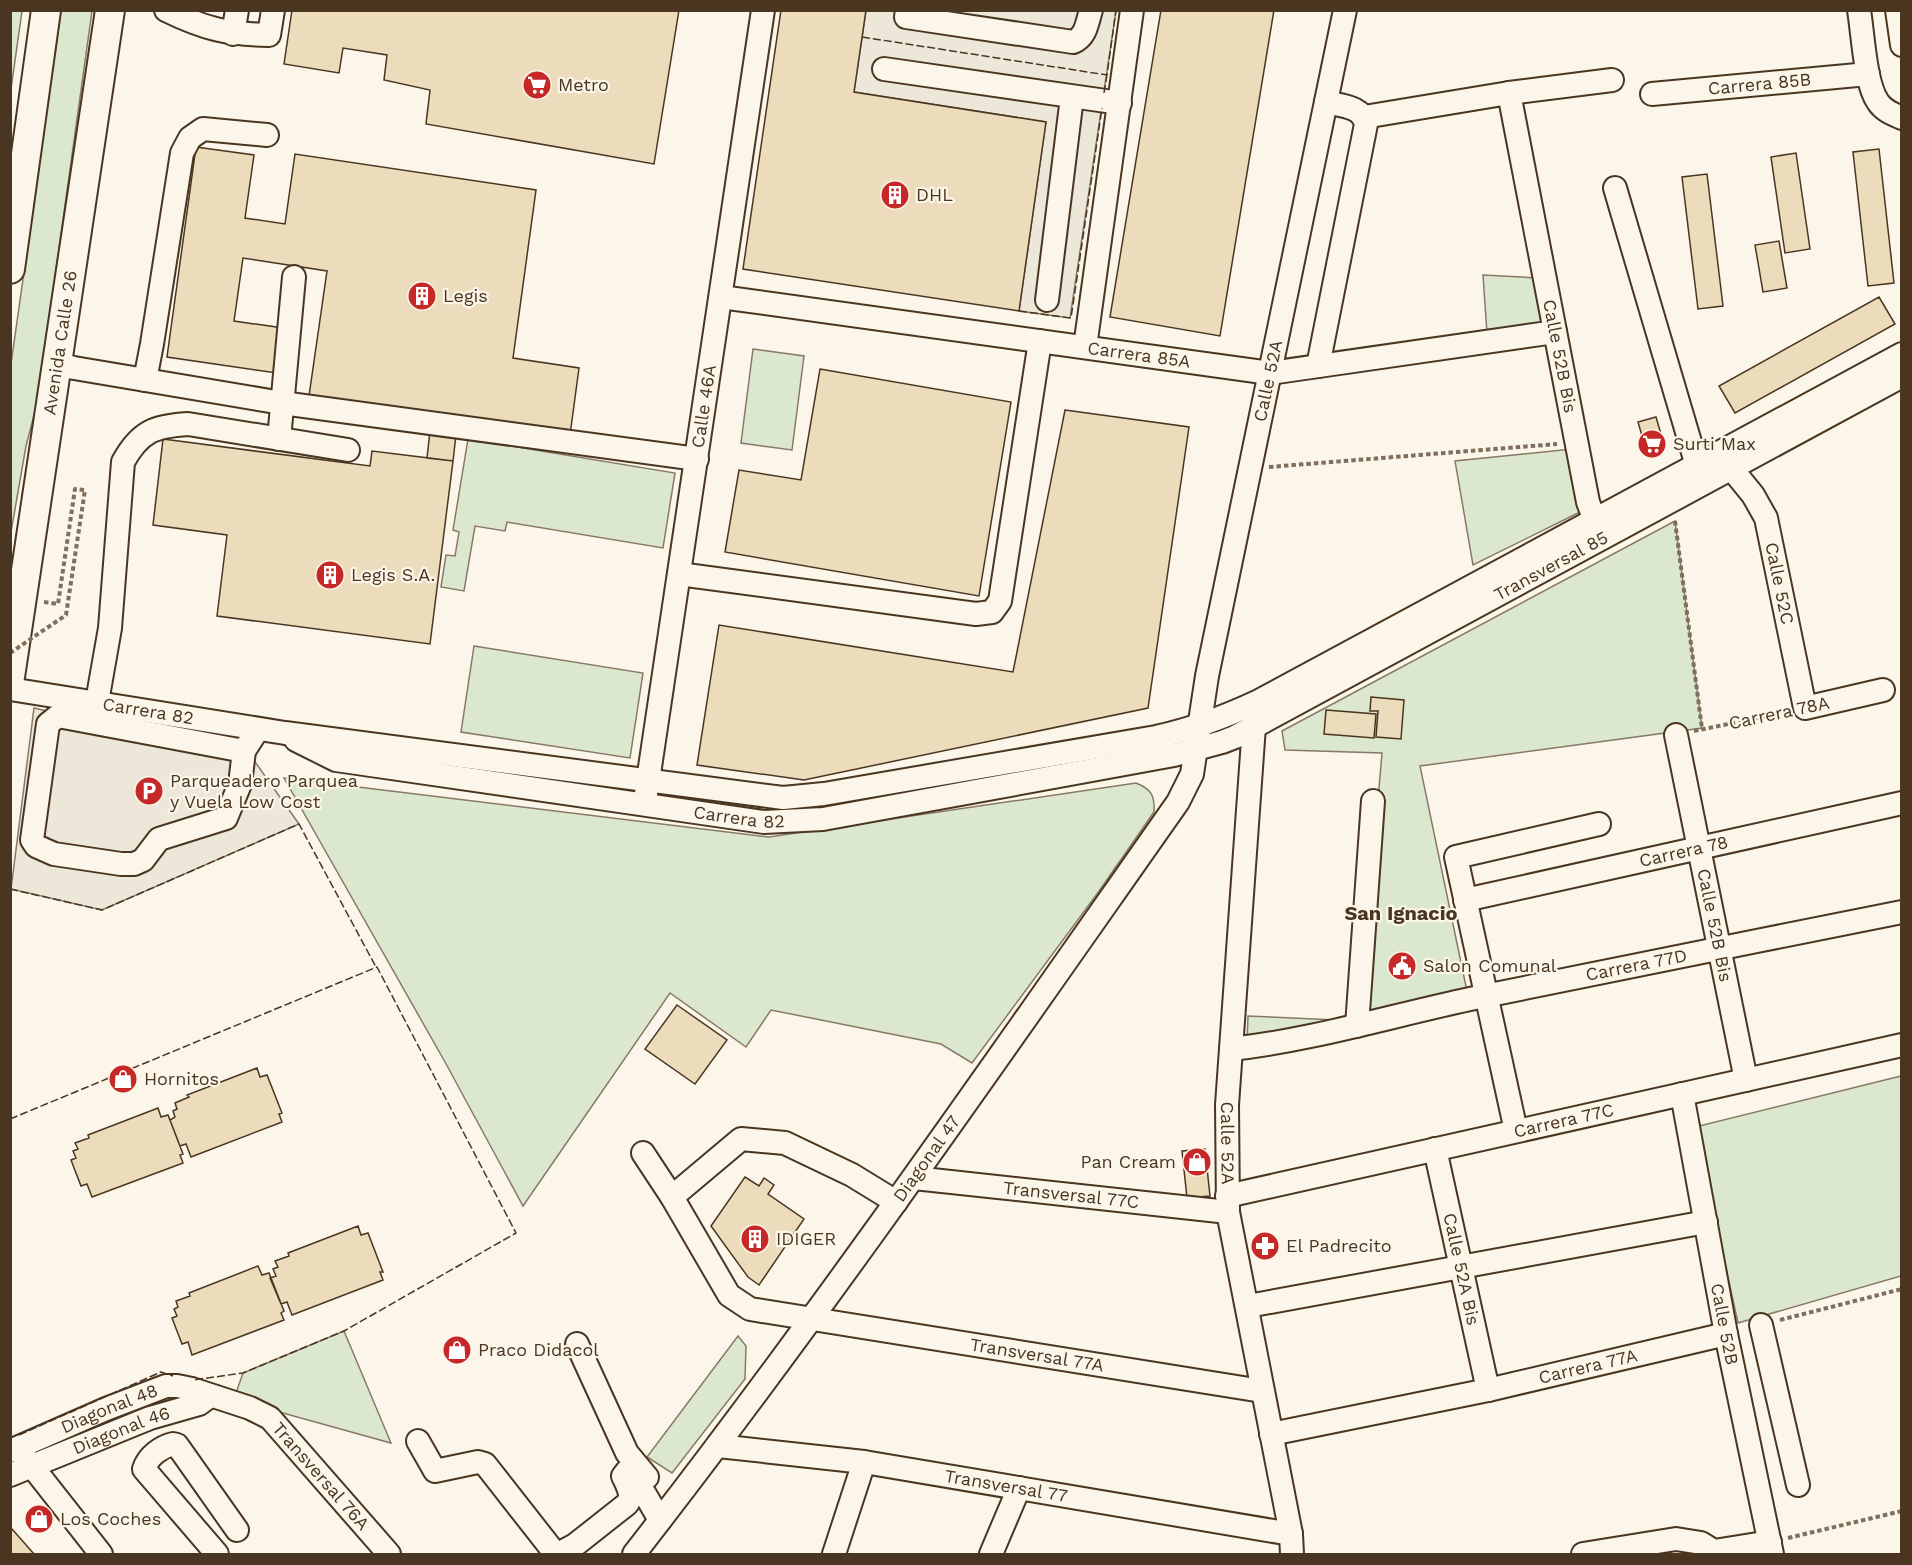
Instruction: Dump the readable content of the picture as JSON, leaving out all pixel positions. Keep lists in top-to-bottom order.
{
  "streets": {
    "main road": ["Avenida Calle 26"],
    "street": [
      "Carrera 85B",
      "Carrera 85A",
      "Calle 52B Bis",
      "Calle 52A",
      "Calle 46A",
      "Transversal 85",
      "Calle 52C",
      "Carrera 82",
      "Carrera 78A",
      "Carrera 78",
      "Carrera 77D",
      "Carrera 77C",
      "Diagonal 47",
      "Transversal 77C",
      "Calle 52A Bis",
      "Calle 52B",
      "Transversal 77A",
      "Carrera 77A",
      "Diagonal 48",
      "Diagonal 46",
      "Transversal 76A",
      "Transversal 77"
    ]
  },
  "crossings": [
    ["Carrera 85A", "Calle 52B Bis"],
    ["Carrera 85A", "Calle 52A"],
    ["Carrera 85A", "Calle 46A"],
    ["Calle 52B Bis", "Transversal 85"],
    ["Calle 52B Bis", "Carrera 78A"],
    ["Calle 52B Bis", "Carrera 78"],
    ["Calle 52B Bis", "Carrera 77D"],
    ["Calle 52B Bis", "Carrera 77C"],
    ["Calle 52A", "Transversal 85"],
    ["Calle 52A", "Carrera 82"],
    ["Calle 52A", "Carrera 77D"],
    ["Calle 52A", "Carrera 77C"],
    ["Calle 52A", "Diagonal 47"],
    ["Calle 52A", "Transversal 77C"],
    ["Calle 52A", "Transversal 77A"],
    ["Calle 52A", "Carrera 77A"],
    ["Calle 52A", "Transversal 77"],
    ["Calle 46A", "Carrera 82"],
    ["Transversal 85", "Calle 52C"],
    ["Transversal 85", "Carrera 82"],
    ["Transversal 85", "Diagonal 47"],
    ["Calle 52C", "Carrera 78A"],
    ["Carrera 82", "Diagonal 47"],
    ["Carrera 77C", "Transversal 77C"],
    ["Carrera 77C", "Calle 52A Bis"],
    ["Carrera 77C", "Calle 52B"],
    ["Diagonal 47", "Transversal 77C"],
    ["Diagonal 47", "Transversal 77A"],
    ["Diagonal 47", "Transversal 77"],
    ["Calle 52A Bis", "Carrera 77A"],
    ["Calle 52B", "Carrera 77A"],
    ["Diagonal 48", "Diagonal 46"],
    ["Diagonal 48", "Transversal 76A"],
    ["Diagonal 46", "Transversal 76A"]
  ],
  "districts": ["San Ignacio"],
  "places": {
    "supermarket": ["Metro", "Surti Max"],
    "building": [
      "DHL",
      "Legis",
      "Legis S.A.",
      "IDIGER"
    ],
    "parking": ["Parqueadero Parquea y Vuela Low Cost"],
    "public building": ["Salon Comunal"],
    "shop": [
      "Hornitos",
      "Pan Cream",
      "Praco Didacol",
      "Los Coches"
    ],
    "pharmacy": ["El Padrecito"]
  }
}
